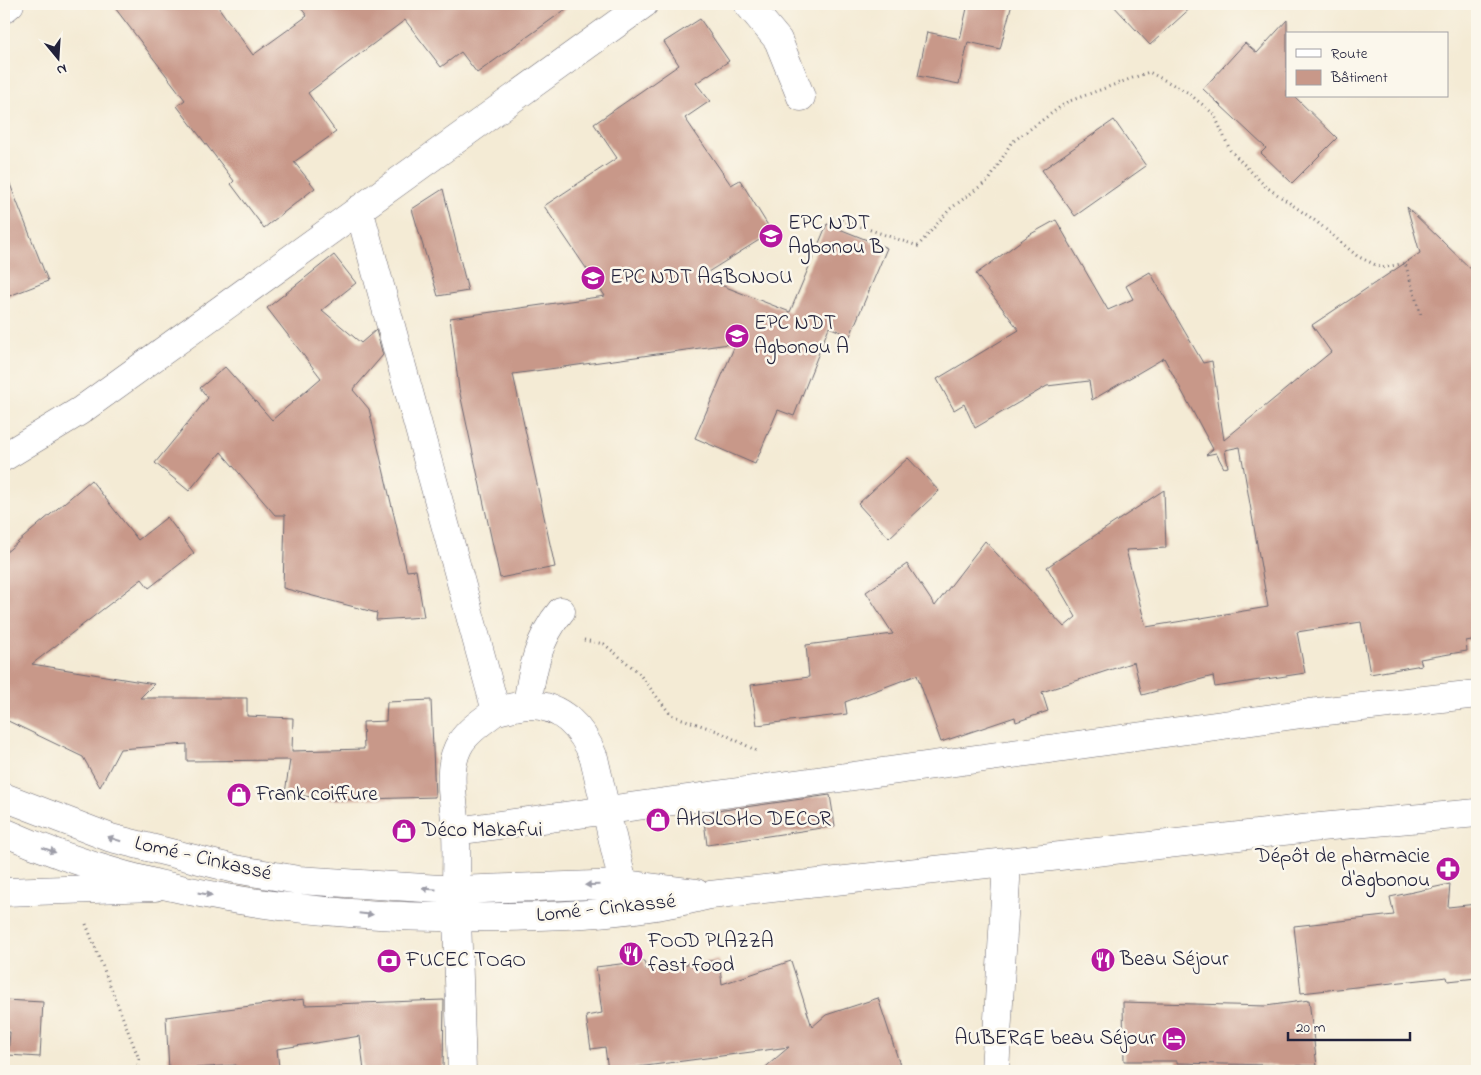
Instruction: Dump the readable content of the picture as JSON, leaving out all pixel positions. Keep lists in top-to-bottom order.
{
  "streets": {
    "main road": ["Lomé - Cinkassé"]
  },
  "places": {
    "school or university": ["EPC NDT Agbonou B", "EPC NDT AGBONOU", "EPC NDT Agbonou A"],
    "shop": ["Frank coiffure", "AHOLOHO DECOR", "Déco Makafui"],
    "pharmacy": ["Dépôt de pharmacie d'agbonou"],
    "restaurant": ["FOOD PLAZZA fast food", "Beau Séjour"],
    "bank": ["FUCEC TOGO"],
    "hotel": ["AUBERGE beau Séjour"]
  },
  "legend": ["Route", "Bâtiment"],
  "scale_bar": "20 m",
  "north": "bottom"
}
